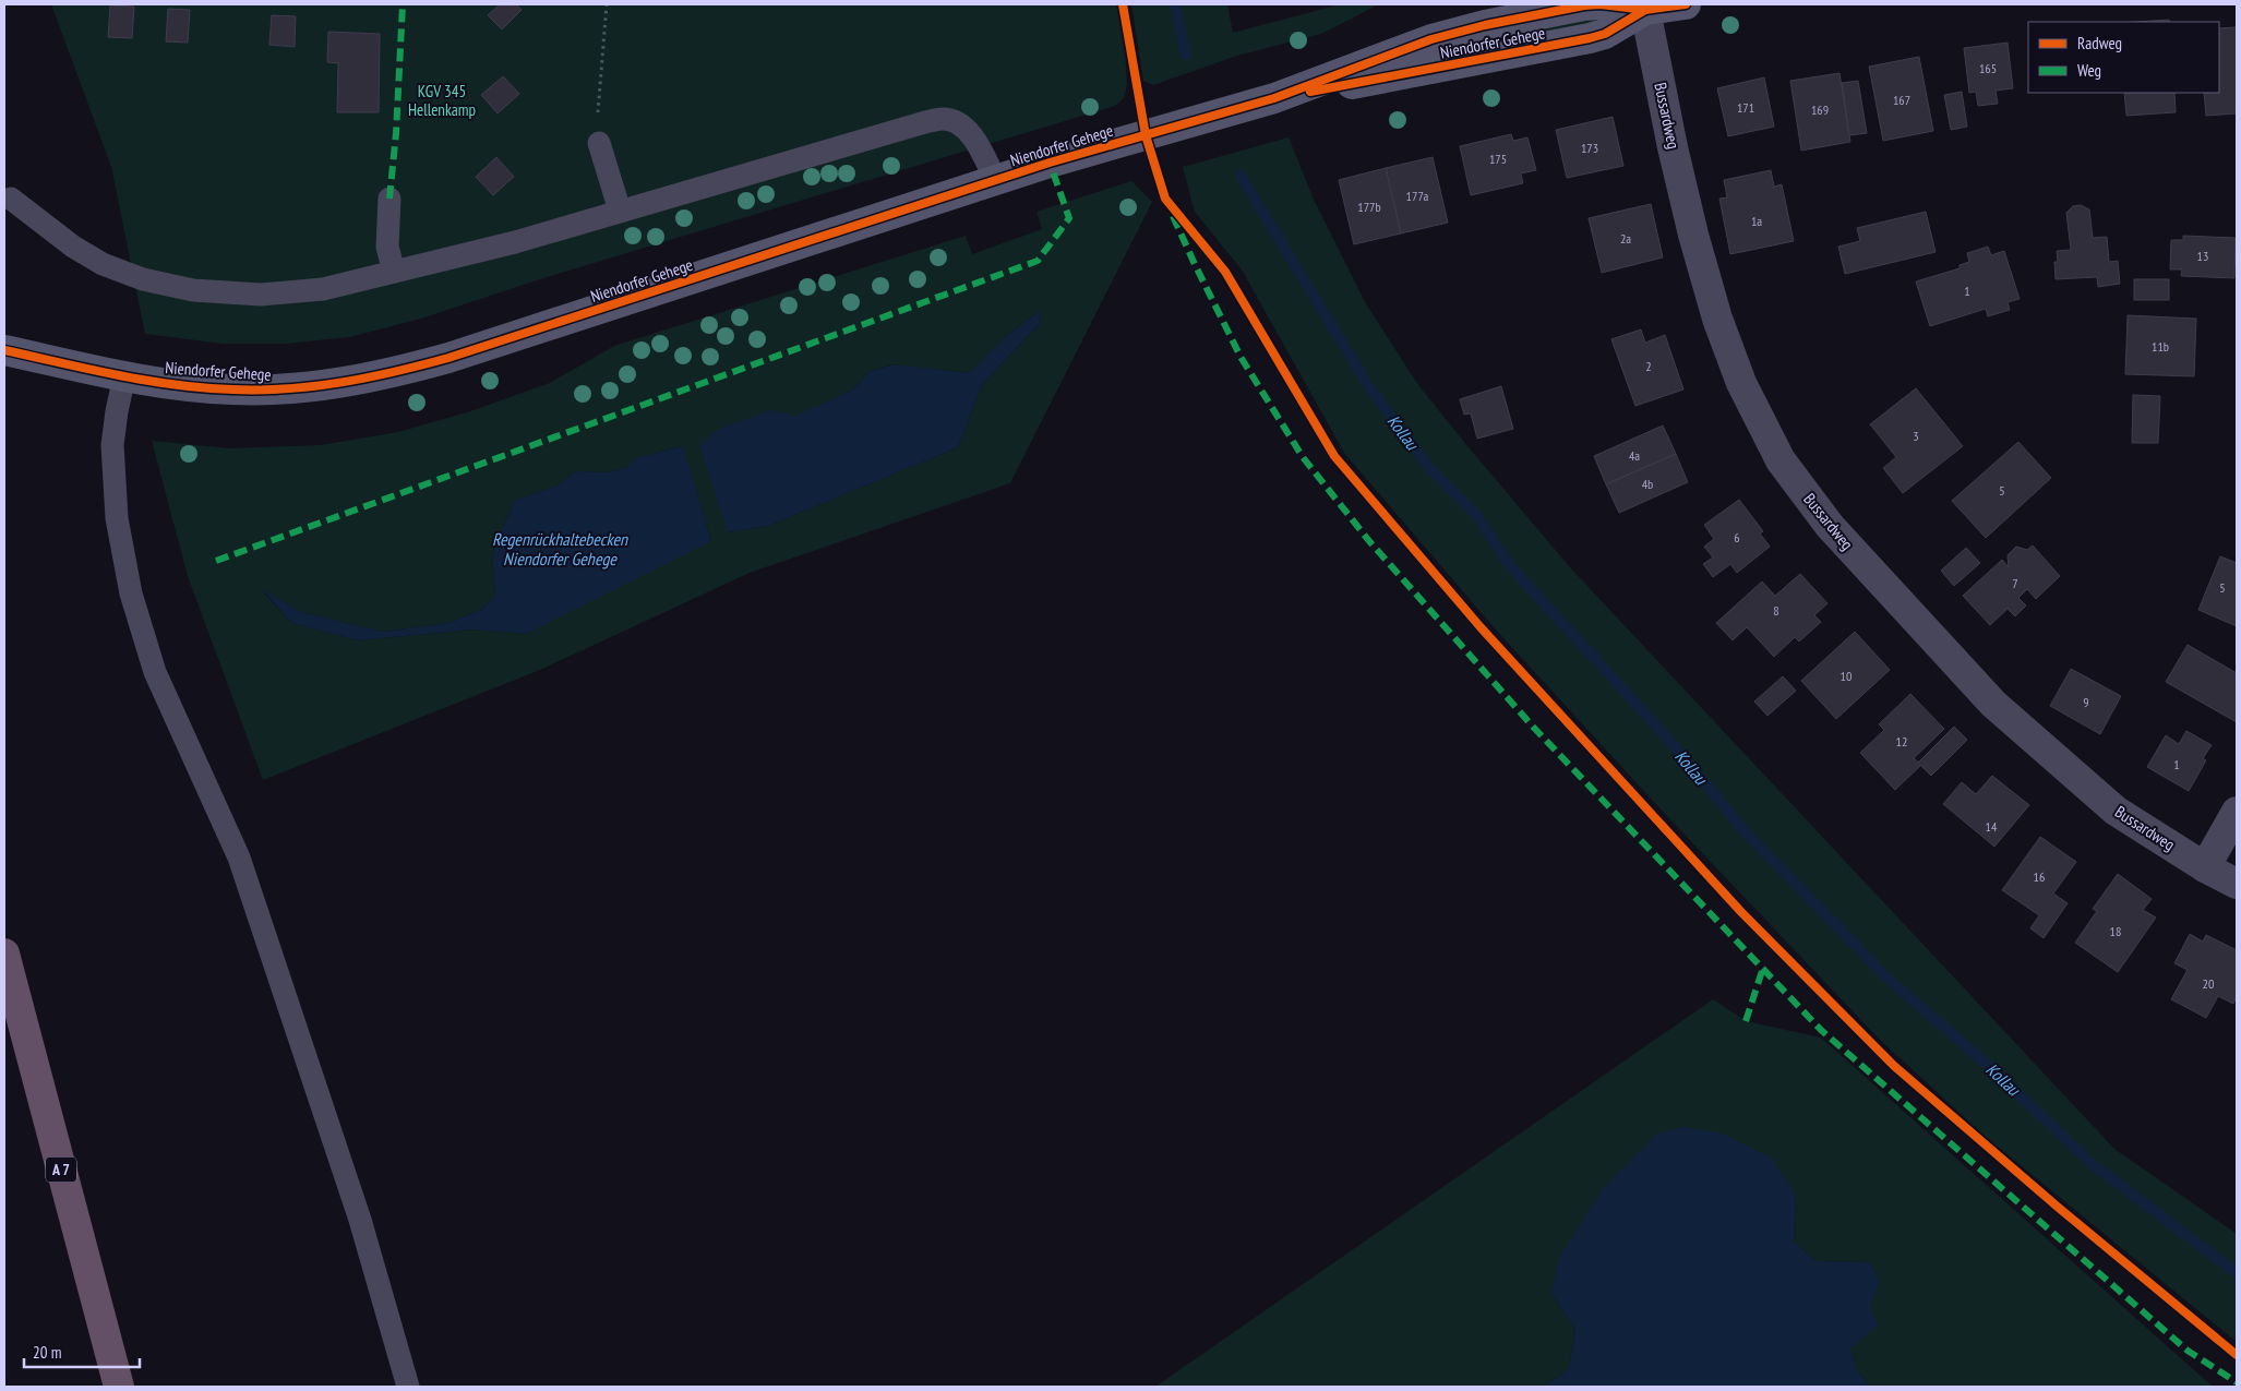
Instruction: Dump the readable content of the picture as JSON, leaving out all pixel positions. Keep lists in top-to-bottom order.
{
  "streets": {
    "highway": ["A 7"],
    "street": ["Niendorfer Gehege", "Bussardweg"]
  },
  "crossings": [
    ["Niendorfer Gehege", "Bussardweg"]
  ],
  "water": ["Kollau", "Regenrückhaltebecken Niendorfer Gehege"],
  "parks": ["KGV 345 Hellenkamp"],
  "house_numbers": [
    "165",
    "167",
    "171",
    "169",
    "173",
    "175",
    "177a",
    "177b",
    "1a",
    "2a",
    "13",
    "1",
    "11b",
    "2",
    "3",
    "4a",
    "4b",
    "5",
    "6",
    "7",
    "5",
    "8",
    "10",
    "9",
    "12",
    "1",
    "14",
    "16",
    "18",
    "20"
  ],
  "legend": ["Radweg", "Weg"],
  "scale_bar": "20 m"
}
